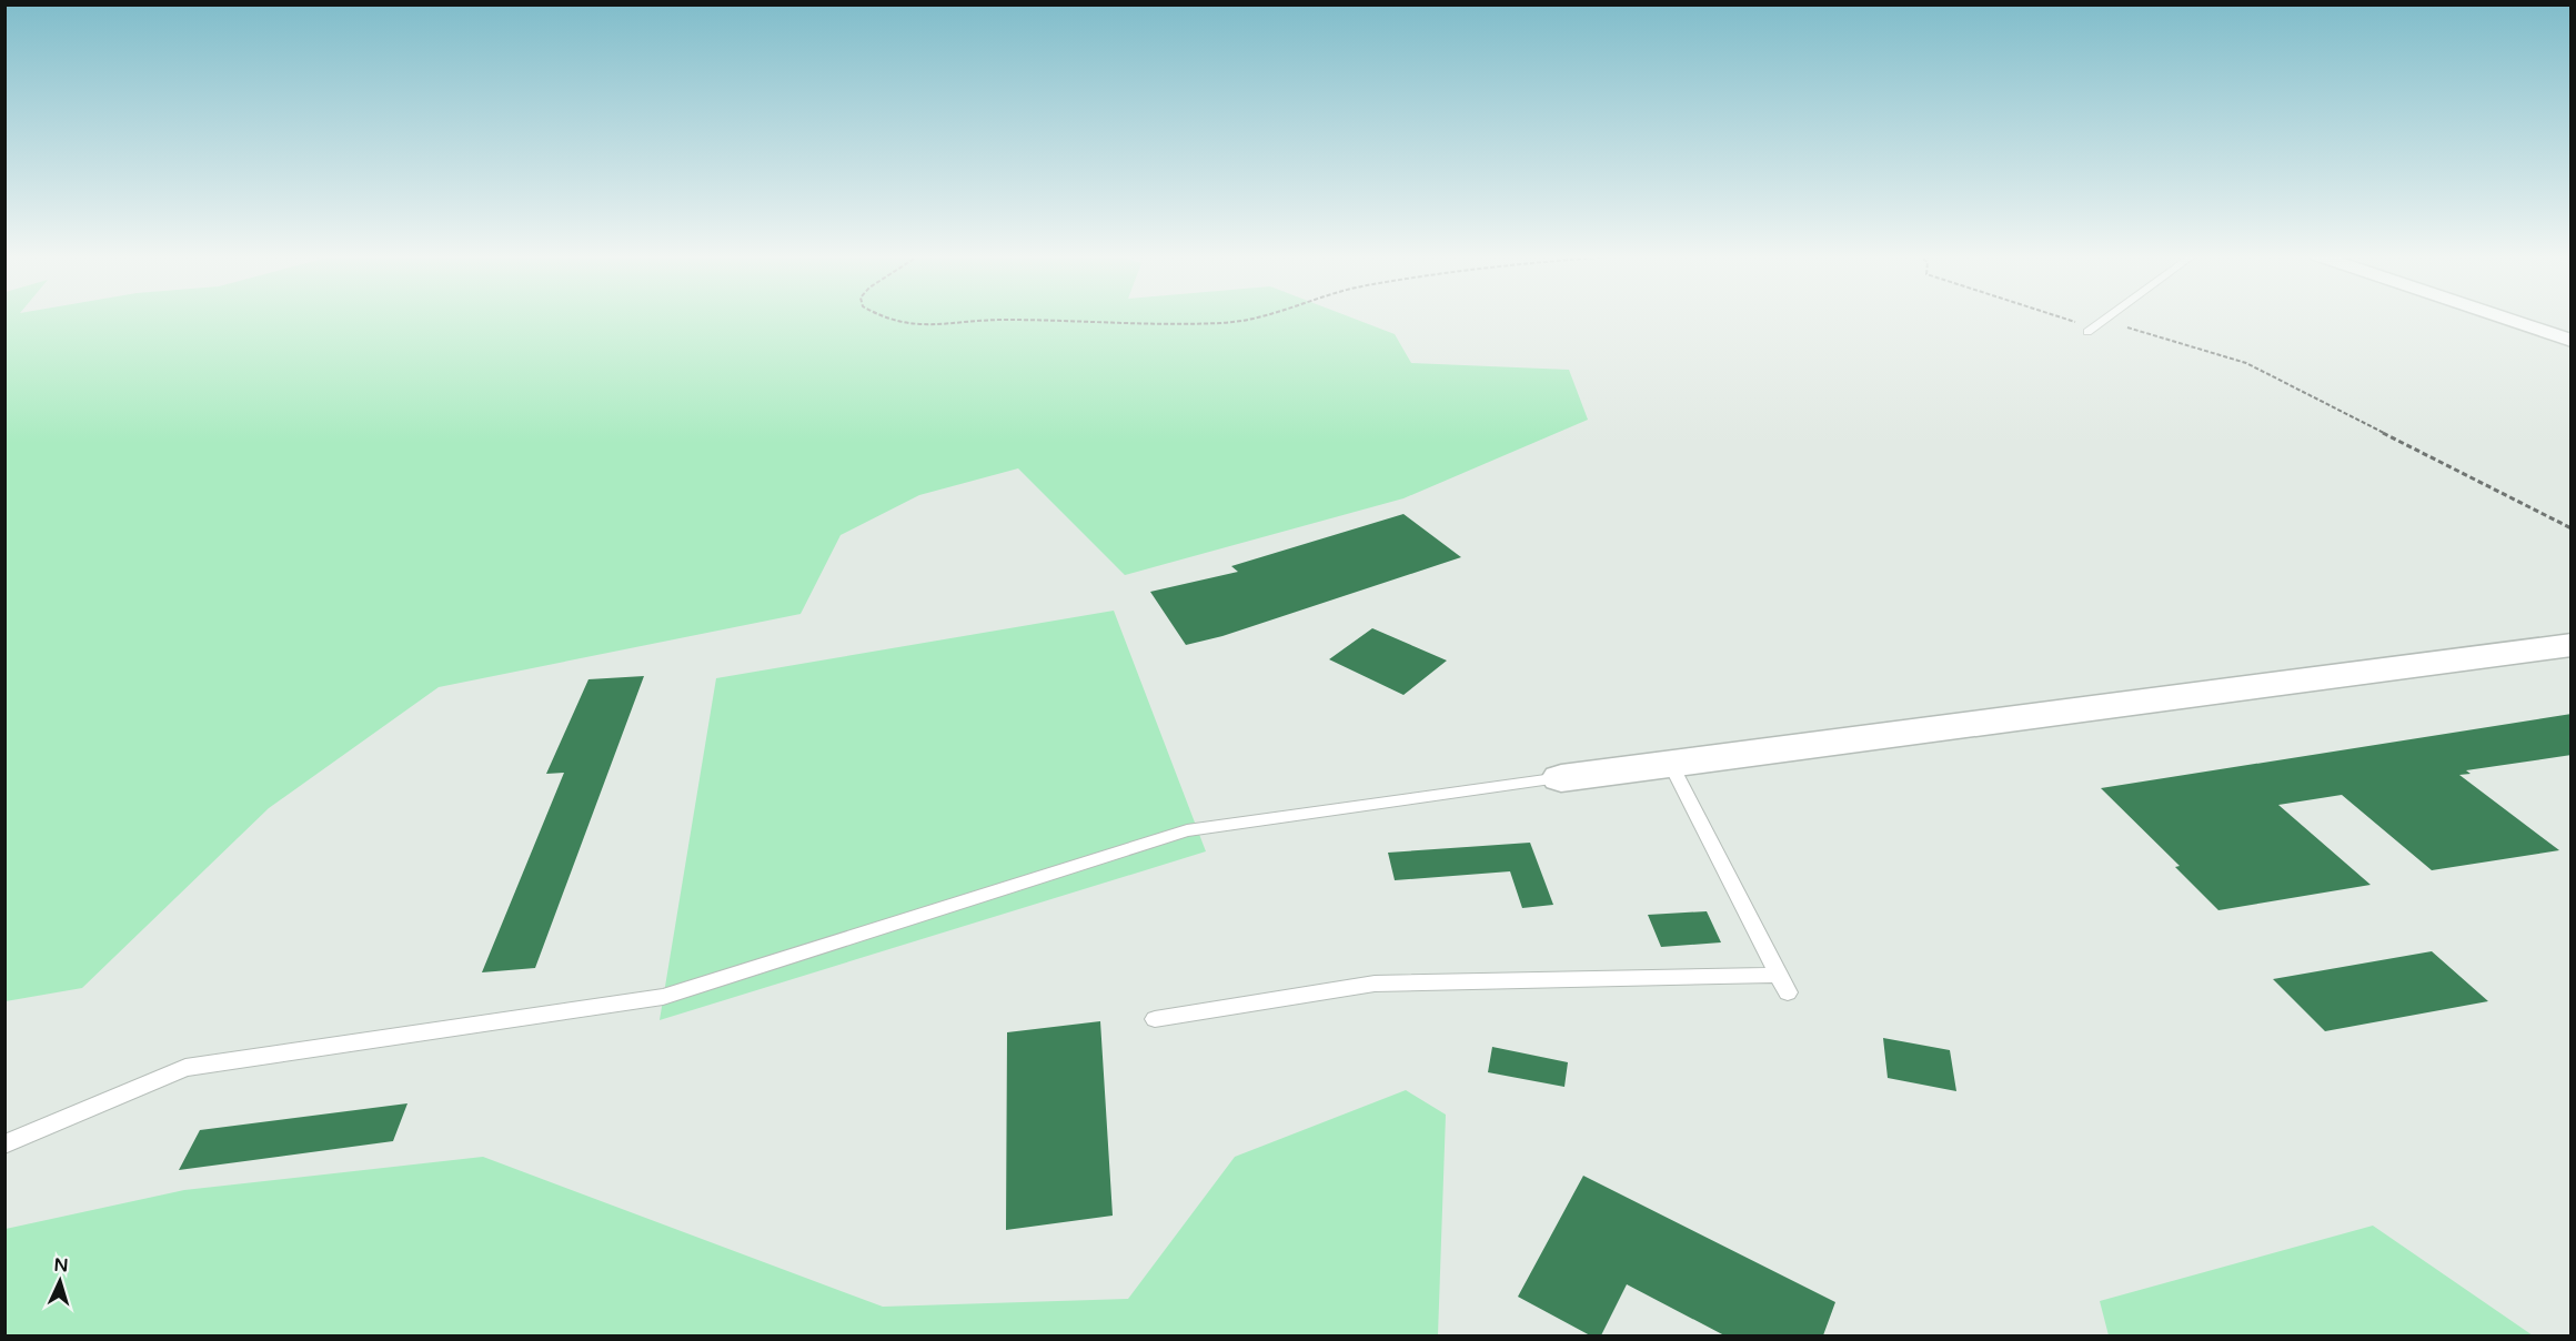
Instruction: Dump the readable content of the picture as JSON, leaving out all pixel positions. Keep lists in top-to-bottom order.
{
  "north": "top"
}
